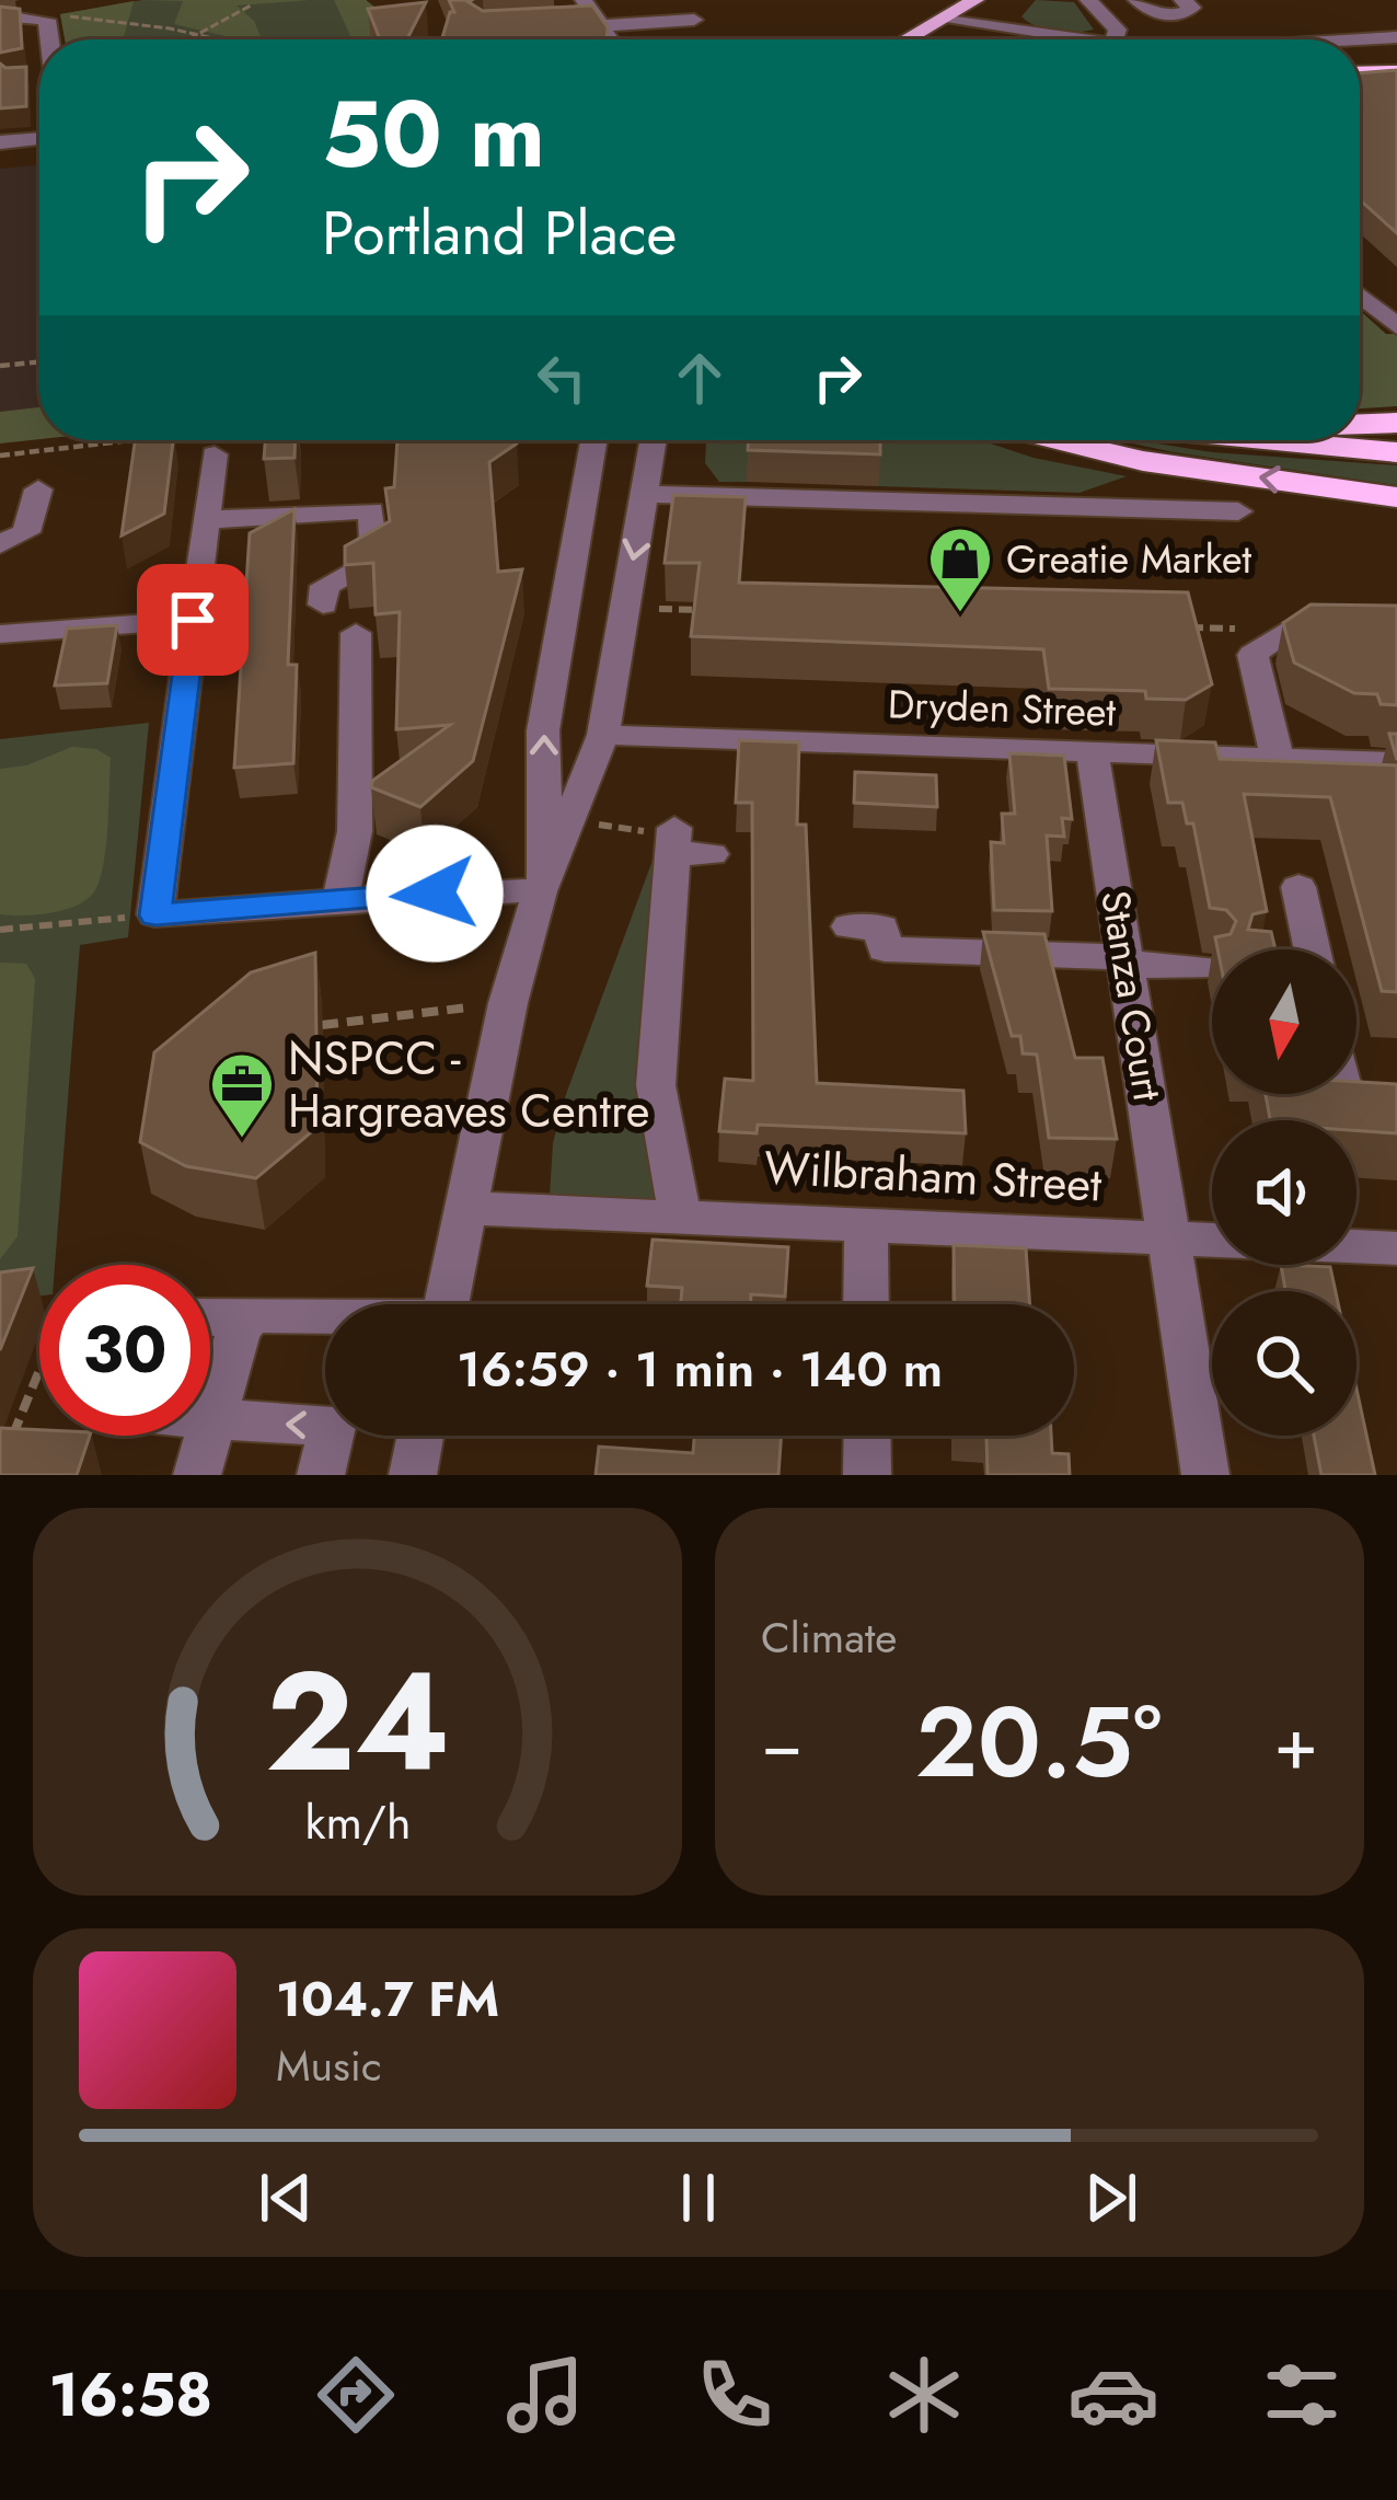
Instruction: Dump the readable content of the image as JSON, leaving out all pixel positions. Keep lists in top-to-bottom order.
{
  "streets": {
    "street": ["Dryden Street", "Stanza Court", "Wilbraham Street"]
  },
  "crossings": [
    ["Dryden Street", "Stanza Court"],
    ["Stanza Court", "Wilbraham Street"]
  ],
  "places": {
    "shop": ["Greatie Market"],
    "office": ["NSPCC - Hargreaves Centre"]
  },
  "north": "bottom",
  "page": {
    "turn": ["50 m", "Portland Place"],
    "limit": "30",
    "trip": "16:59 · 1 min · 140 m",
    "tile": "Climate",
    "heat": ["−", "20.5°", "+"],
    "song": ["104.7 FM", "Music"],
    "tabs": "16:58",
    "gauge": ["24", "km/h"]
  }
}
